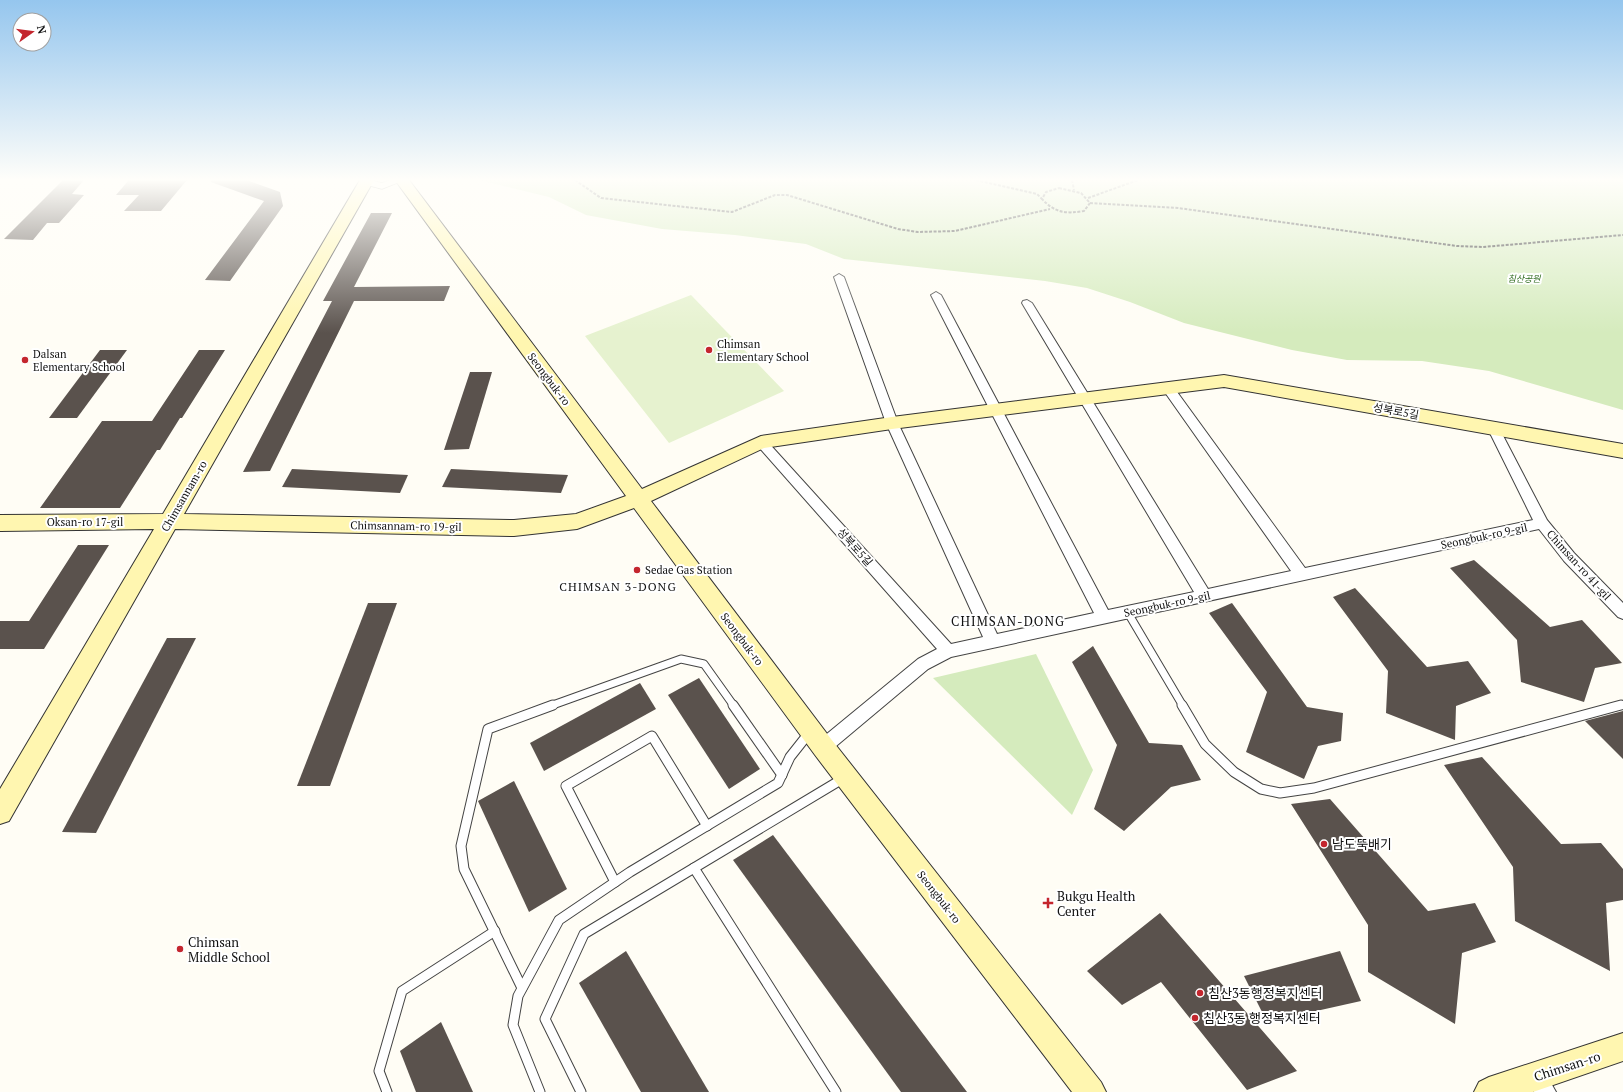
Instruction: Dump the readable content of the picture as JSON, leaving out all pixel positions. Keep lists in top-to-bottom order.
{
  "streets": {
    "main road": [
      "Seongbuk-ro",
      "성북로5길",
      "Chimsannam-ro",
      "Oksan-ro 17-gil",
      "Chimsannam-ro 19-gil",
      "Chimsan-ro"
    ],
    "street": ["Seongbuk-ro 9-gil", "Chimsan-ro 41-gil"]
  },
  "crossings": [
    ["Seongbuk-ro", "성북로5길"],
    ["Seongbuk-ro", "Chimsannam-ro 19-gil"],
    ["Seongbuk-ro", "Seongbuk-ro 9-gil"],
    ["성북로5길", "Chimsannam-ro 19-gil"],
    ["성북로5길", "Seongbuk-ro 9-gil"],
    ["성북로5길", "Chimsan-ro 41-gil"],
    ["Chimsannam-ro", "Oksan-ro 17-gil"],
    ["Chimsannam-ro", "Chimsannam-ro 19-gil"],
    ["Oksan-ro 17-gil", "Chimsannam-ro 19-gil"],
    ["Seongbuk-ro 9-gil", "Chimsan-ro 41-gil"]
  ],
  "districts": ["CHIMSAN 3-DONG", "CHIMSAN-DONG"],
  "parks": ["침산공원"],
  "places": {
    "other": [
      "Chimsan Elementary School",
      "Dalsan Elementary School",
      "Sedae Gas Station",
      "남도뚝배기",
      "Chimsan Middle School",
      "침산3동행정복지센터",
      "침산3동 행정복지센터"
    ],
    "health": ["Bukgu Health Center"]
  },
  "north": "right"
}
